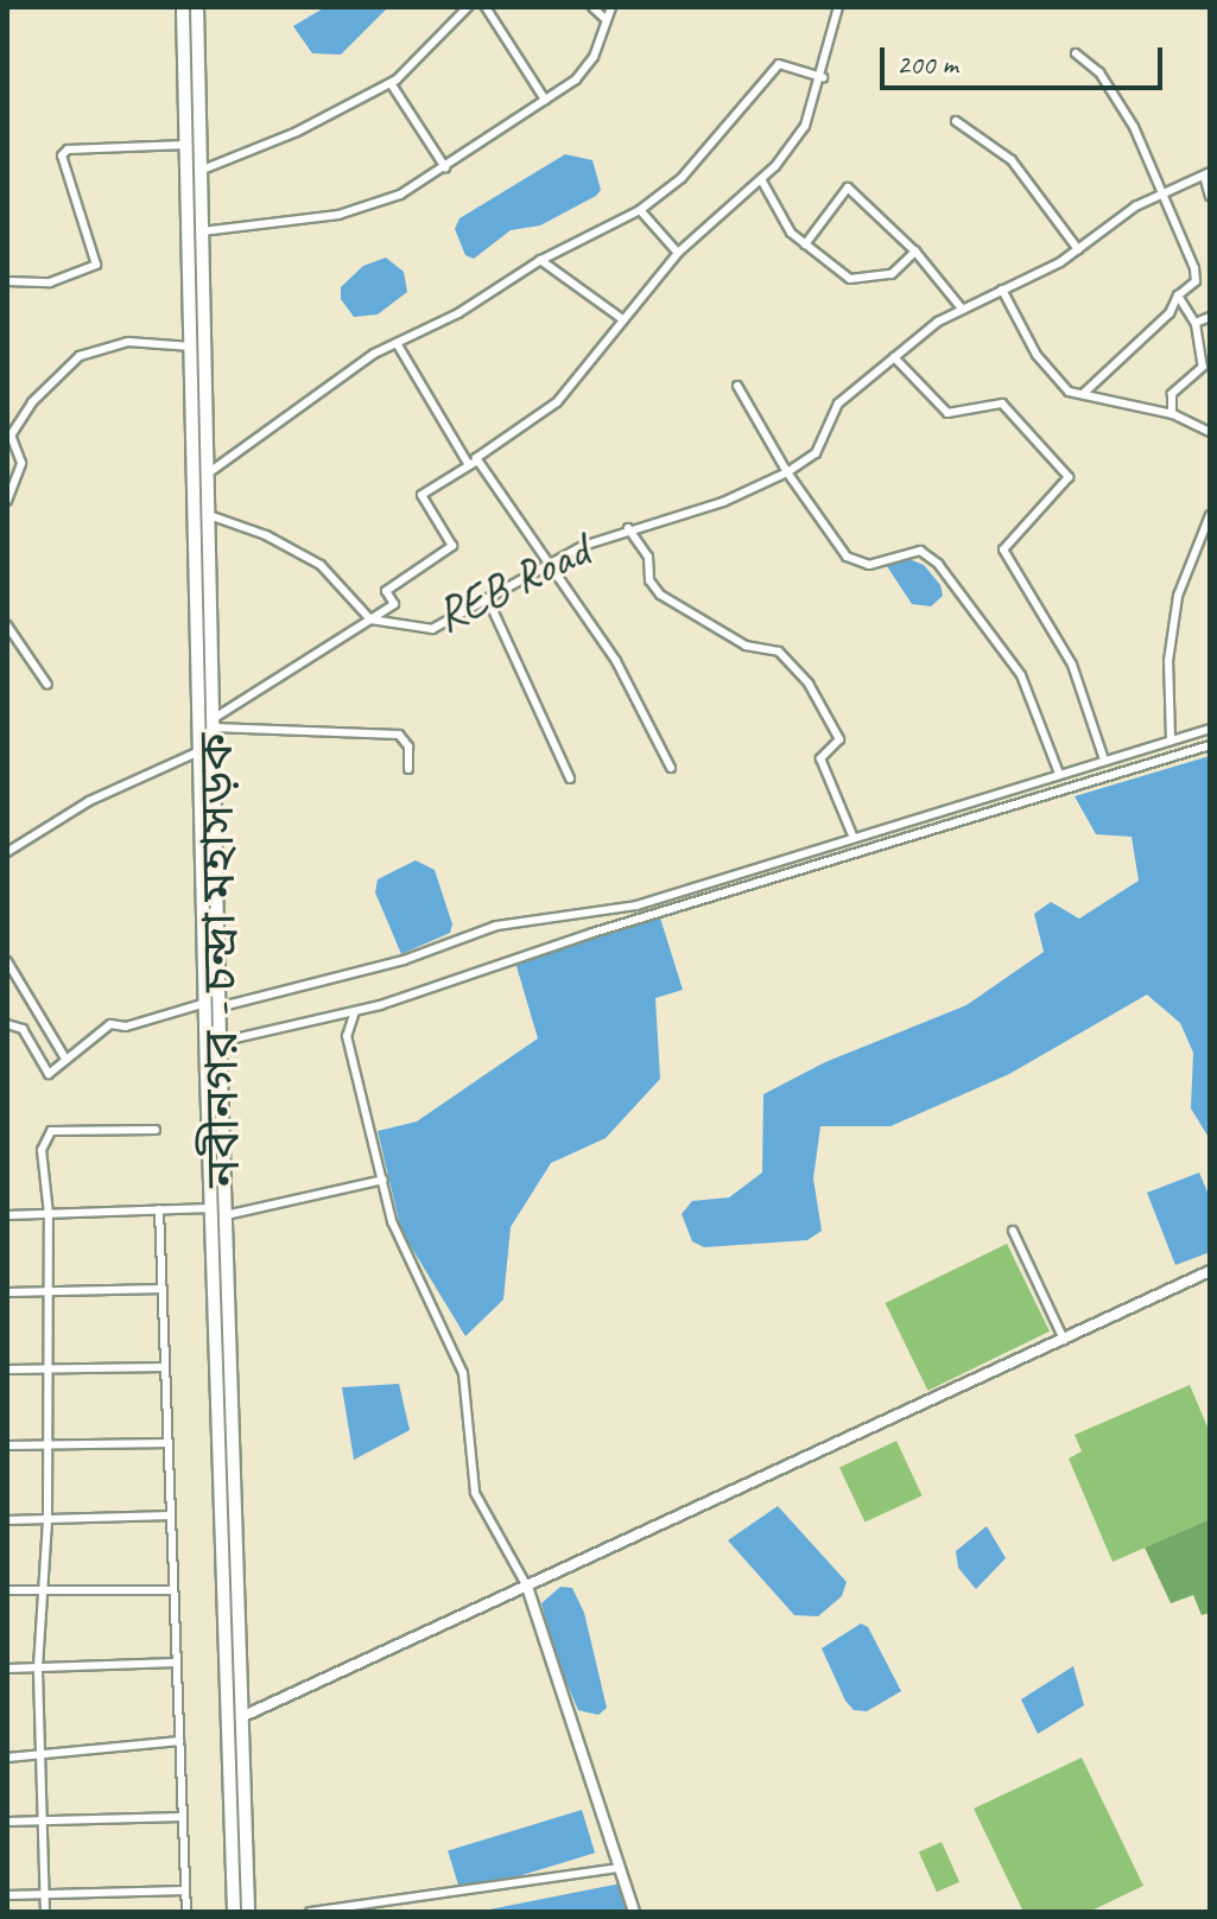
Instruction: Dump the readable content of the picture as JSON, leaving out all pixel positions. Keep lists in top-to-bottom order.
{
  "streets": {
    "highway": ["নবীনগর - চন্দ্রা মহাসড়ক"],
    "street": ["REB Road"]
  },
  "crossings": [
    ["REB Road", "নবীনগর - চন্দ্রা মহাসড়ক"]
  ],
  "scale_bar": "200 m"
}
